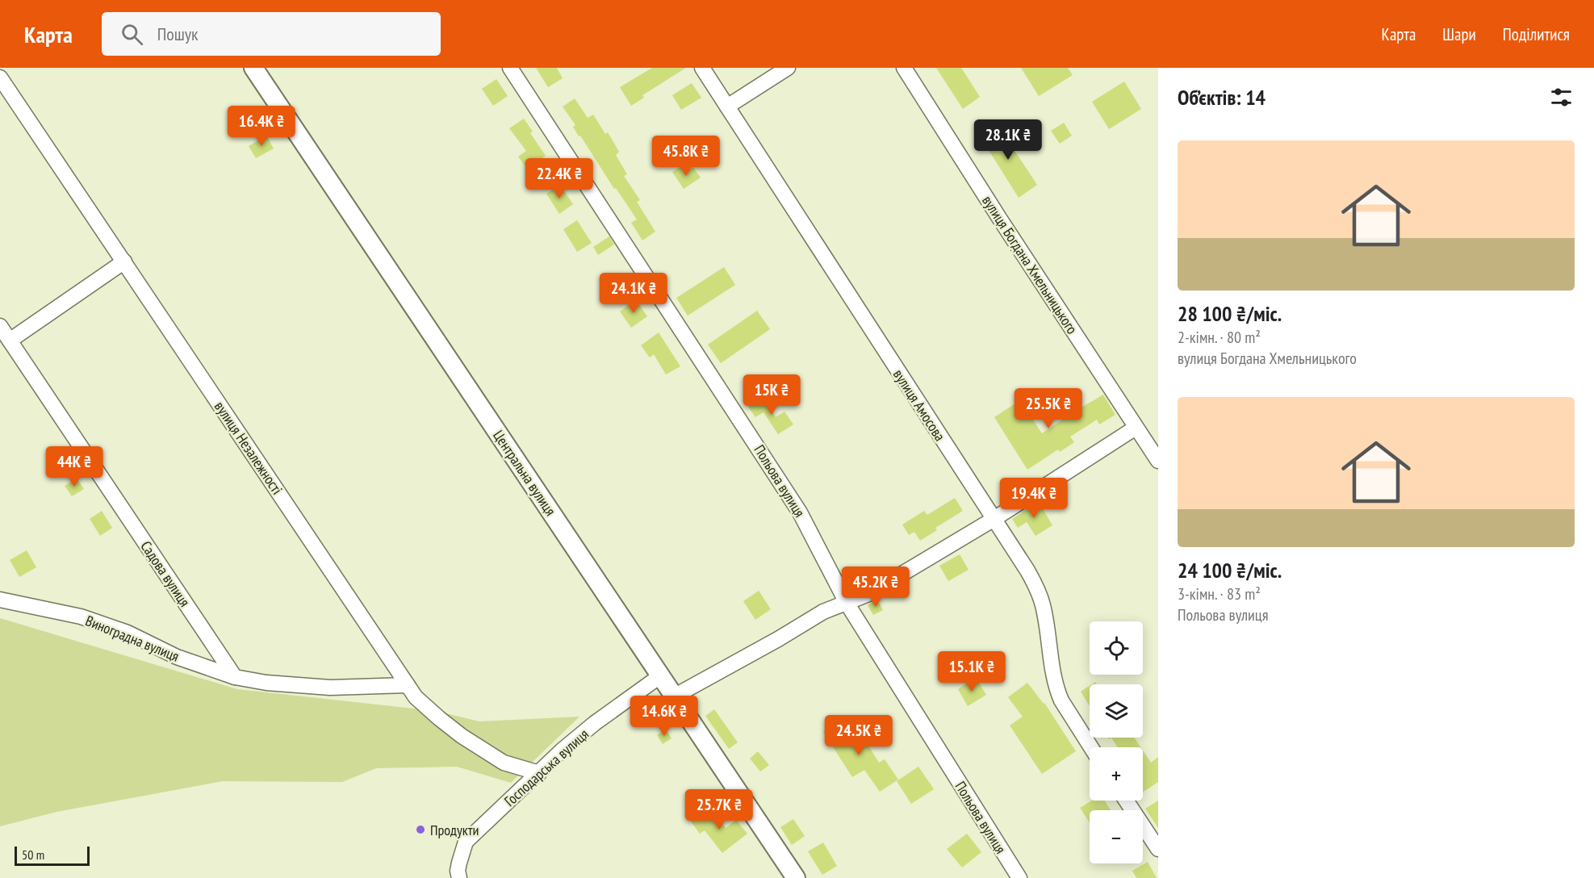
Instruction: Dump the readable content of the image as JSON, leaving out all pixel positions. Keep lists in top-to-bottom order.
{
  "streets": {
    "main road": ["Центральна вулиця"],
    "street": [
      "вулиця Богдана Хмельницького",
      "вулиця Амосова",
      "вулиця Незалежності",
      "Польова вулиця",
      "Садова вулиця",
      "Виноградна вулиця",
      "Господарська вулиця"
    ]
  },
  "crossings": [
    ["вулиця Незалежності", "Господарська вулиця"],
    ["Центральна вулиця", "Господарська вулиця"],
    ["Садова вулиця", "Виноградна вулиця"]
  ],
  "places": ["Продукти"],
  "scale_bar": "50 m",
  "page": {
    "header": "Карта",
    "search": "Пошук",
    "nav": ["Карта", "Шари", "Поділитися"],
    "heading": "Об’єктів: 14",
    "price": [
      "16.4K ₴",
      "28.1K ₴",
      "45.8K ₴",
      "22.4K ₴",
      "24.1K ₴",
      "15K ₴",
      "25.5K ₴",
      "44K ₴",
      "19.4K ₴",
      "45.2K ₴",
      "15.1K ₴",
      "14.6K ₴",
      "24.5K ₴",
      "25.7K ₴"
    ],
    "list": [
      {
        "name": "28 100 ₴/міс.",
        "note": "2-кімн. · 80 m² · вулиця Богдана Хмельницького"
      },
      {
        "name": "24 100 ₴/міс.",
        "note": "3-кімн. · 83 m² · Польова вулиця"
      }
    ],
    "map_buttons": ["+", "−"],
    "scale": "50 m"
  }
}
